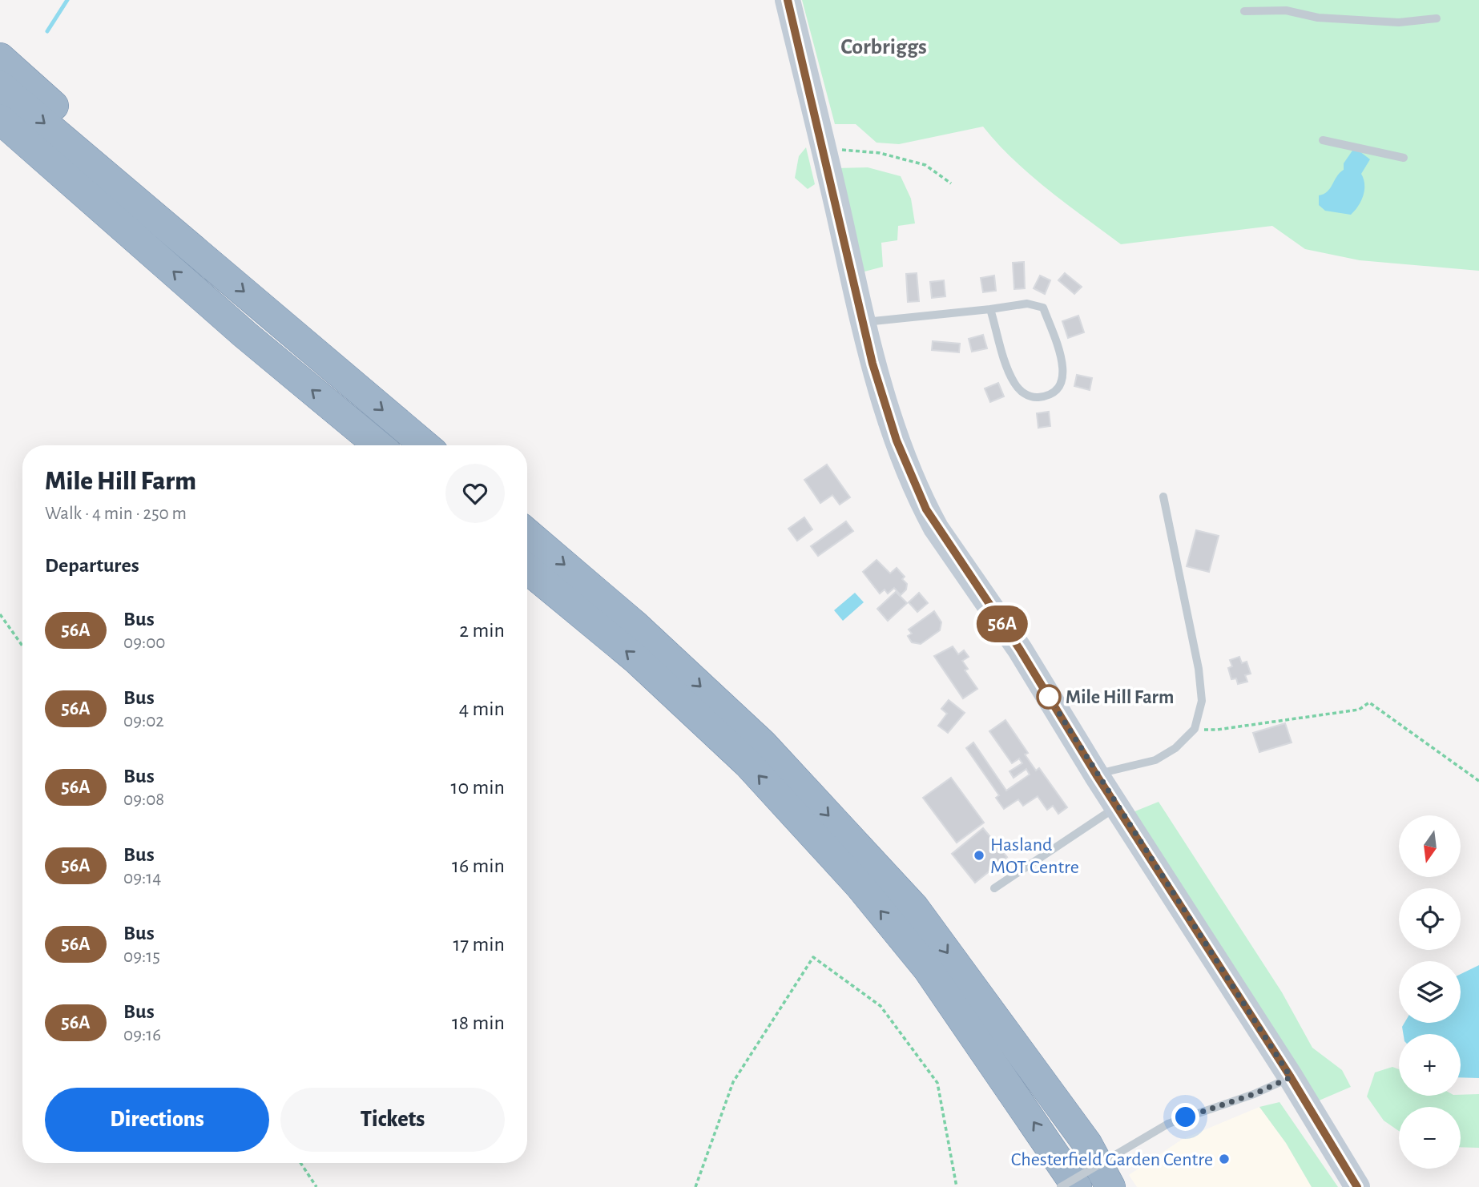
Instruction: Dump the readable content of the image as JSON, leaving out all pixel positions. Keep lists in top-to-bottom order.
{
  "districts": ["Corbriggs"],
  "places": ["Mile Hill Farm", "Hasland MOT Centre", "Chesterfield Garden Centre"],
  "lines": ["bus line 56A"],
  "north": "bottom",
  "page": {
    "on_map": "56A",
    "heading": [
      ["Mile Hill Farm", "Walk · 4 min · 250 m"],
      "Departures"
    ],
    "list": [
      {
        "mark": "56A",
        "name": "Bus",
        "note": "09:00",
        "value": "2 min"
      },
      {
        "mark": "56A",
        "name": "Bus",
        "note": "09:02",
        "value": "4 min"
      },
      {
        "mark": "56A",
        "name": "Bus",
        "note": "09:08",
        "value": "10 min"
      },
      {
        "mark": "56A",
        "name": "Bus",
        "note": "09:14",
        "value": "16 min"
      },
      {
        "mark": "56A",
        "name": "Bus",
        "note": "09:15",
        "value": "17 min"
      },
      {
        "mark": "56A",
        "name": "Bus",
        "note": "09:16",
        "value": "18 min"
      }
    ],
    "map_buttons": ["+", "−"],
    "buttons": ["Directions", "Tickets"]
  }
}
